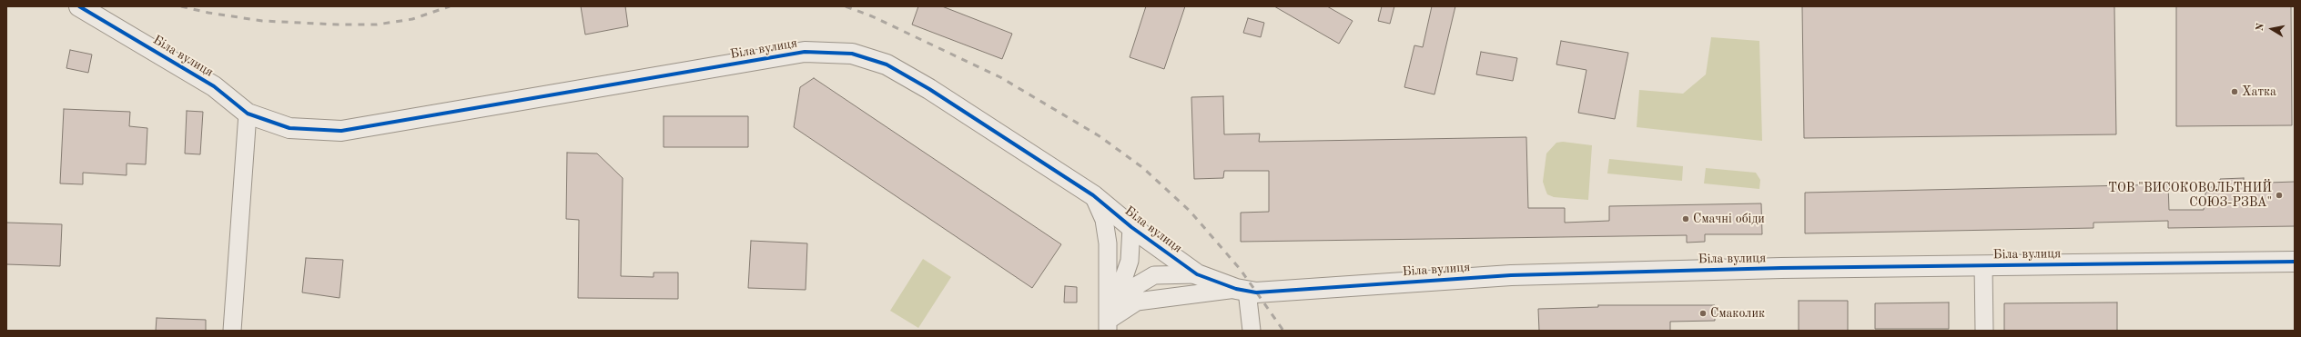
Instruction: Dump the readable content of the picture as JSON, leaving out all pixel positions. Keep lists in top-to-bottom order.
{
  "streets": {
    "street": ["Біла вулиця"]
  },
  "places": [
    "Хатка",
    "ТОВ \"ВИСОКОВОЛЬТНИЙ СОЮЗ-РЗВА\"",
    "Смачні обіди",
    "Смаколик"
  ],
  "north": "left"
}
